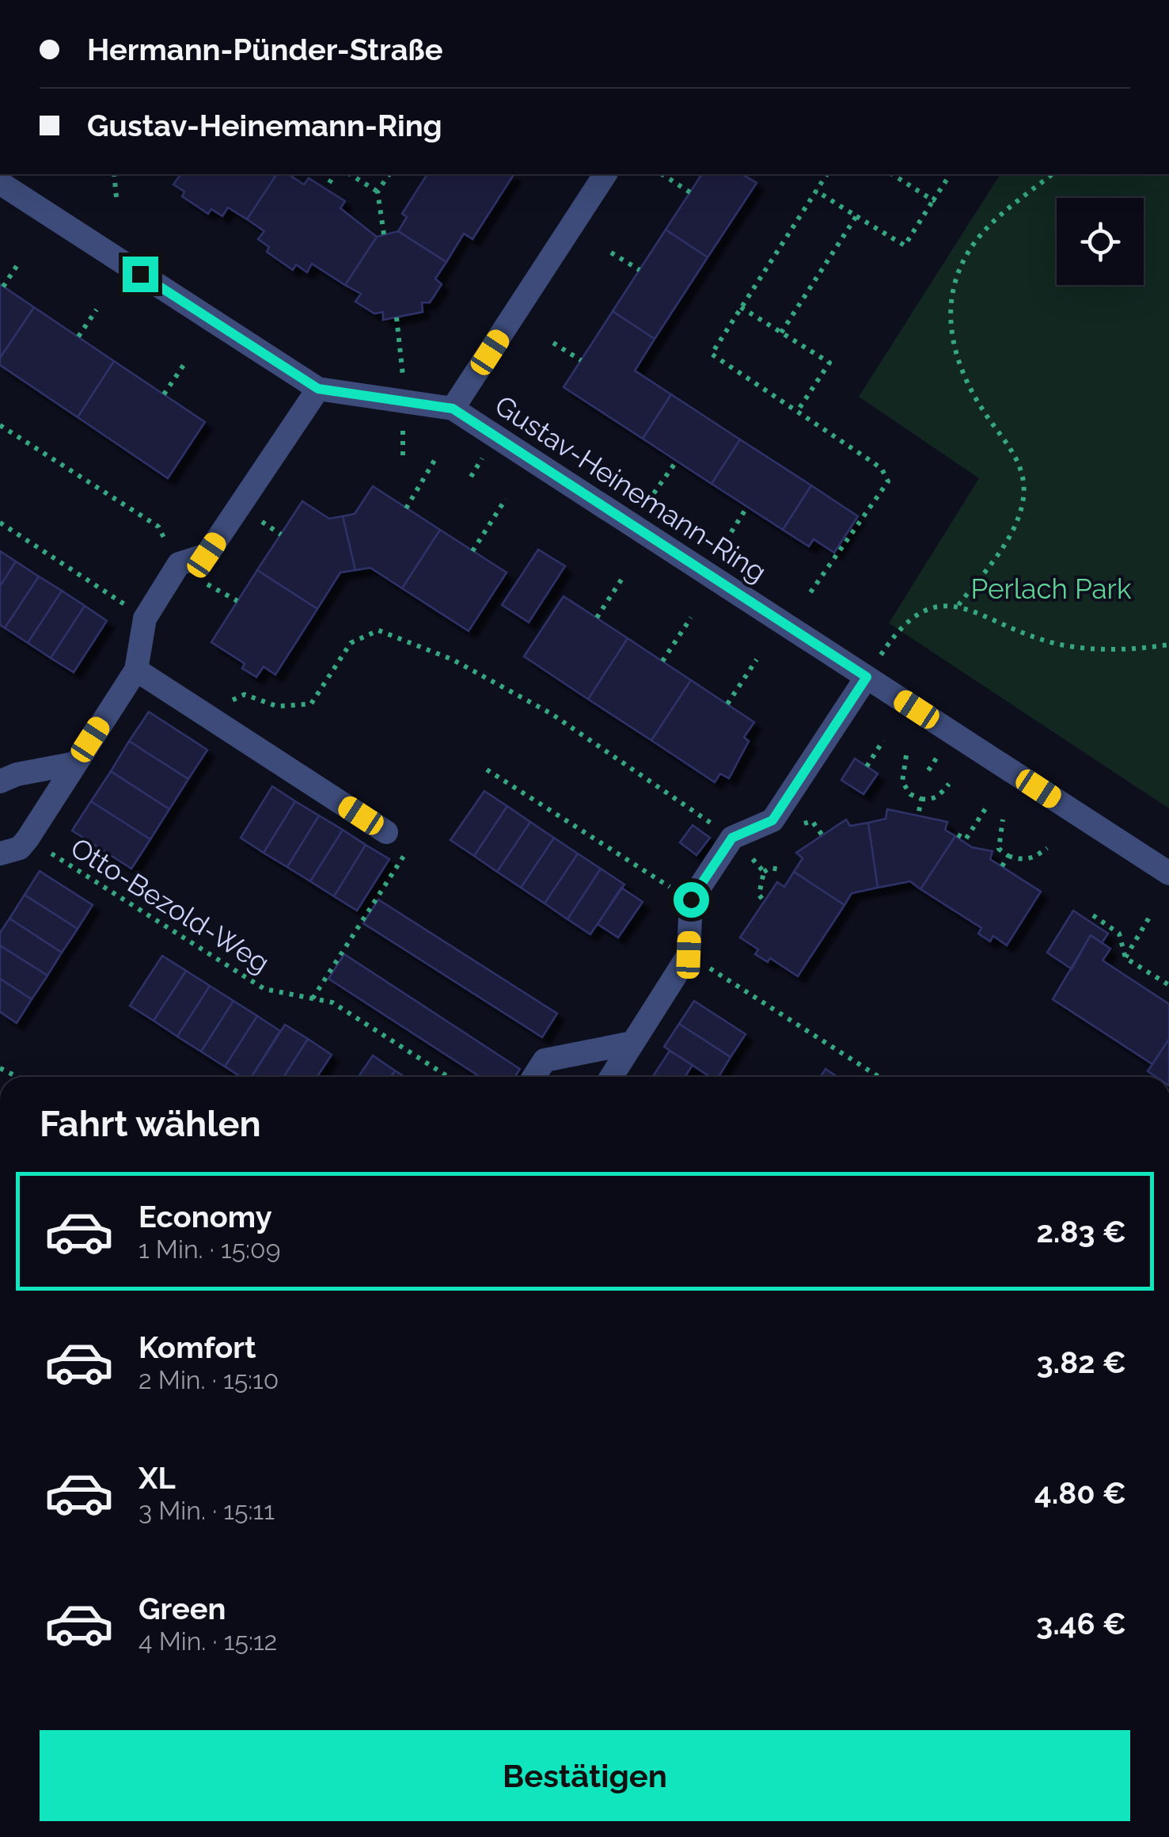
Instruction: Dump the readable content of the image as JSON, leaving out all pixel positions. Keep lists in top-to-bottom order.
{
  "streets": {
    "street": ["Gustav-Heinemann-Ring"],
    "path": ["Otto-Bezold-Weg"]
  },
  "parks": ["Perlach Park"],
  "page": {
    "banner": ["Hermann-Pünder-Straße", "Gustav-Heinemann-Ring"],
    "heading": "Fahrt wählen",
    "list": [
      {
        "name": "Economy",
        "note": "1 Min. · 15:09",
        "value": "2.83 €"
      },
      {
        "name": "Komfort",
        "note": "2 Min. · 15:10",
        "value": "3.82 €"
      },
      {
        "name": "XL",
        "note": "3 Min. · 15:11",
        "value": "4.80 €"
      },
      {
        "name": "Green",
        "note": "4 Min. · 15:12",
        "value": "3.46 €"
      }
    ],
    "buttons": "Bestätigen"
  }
}
